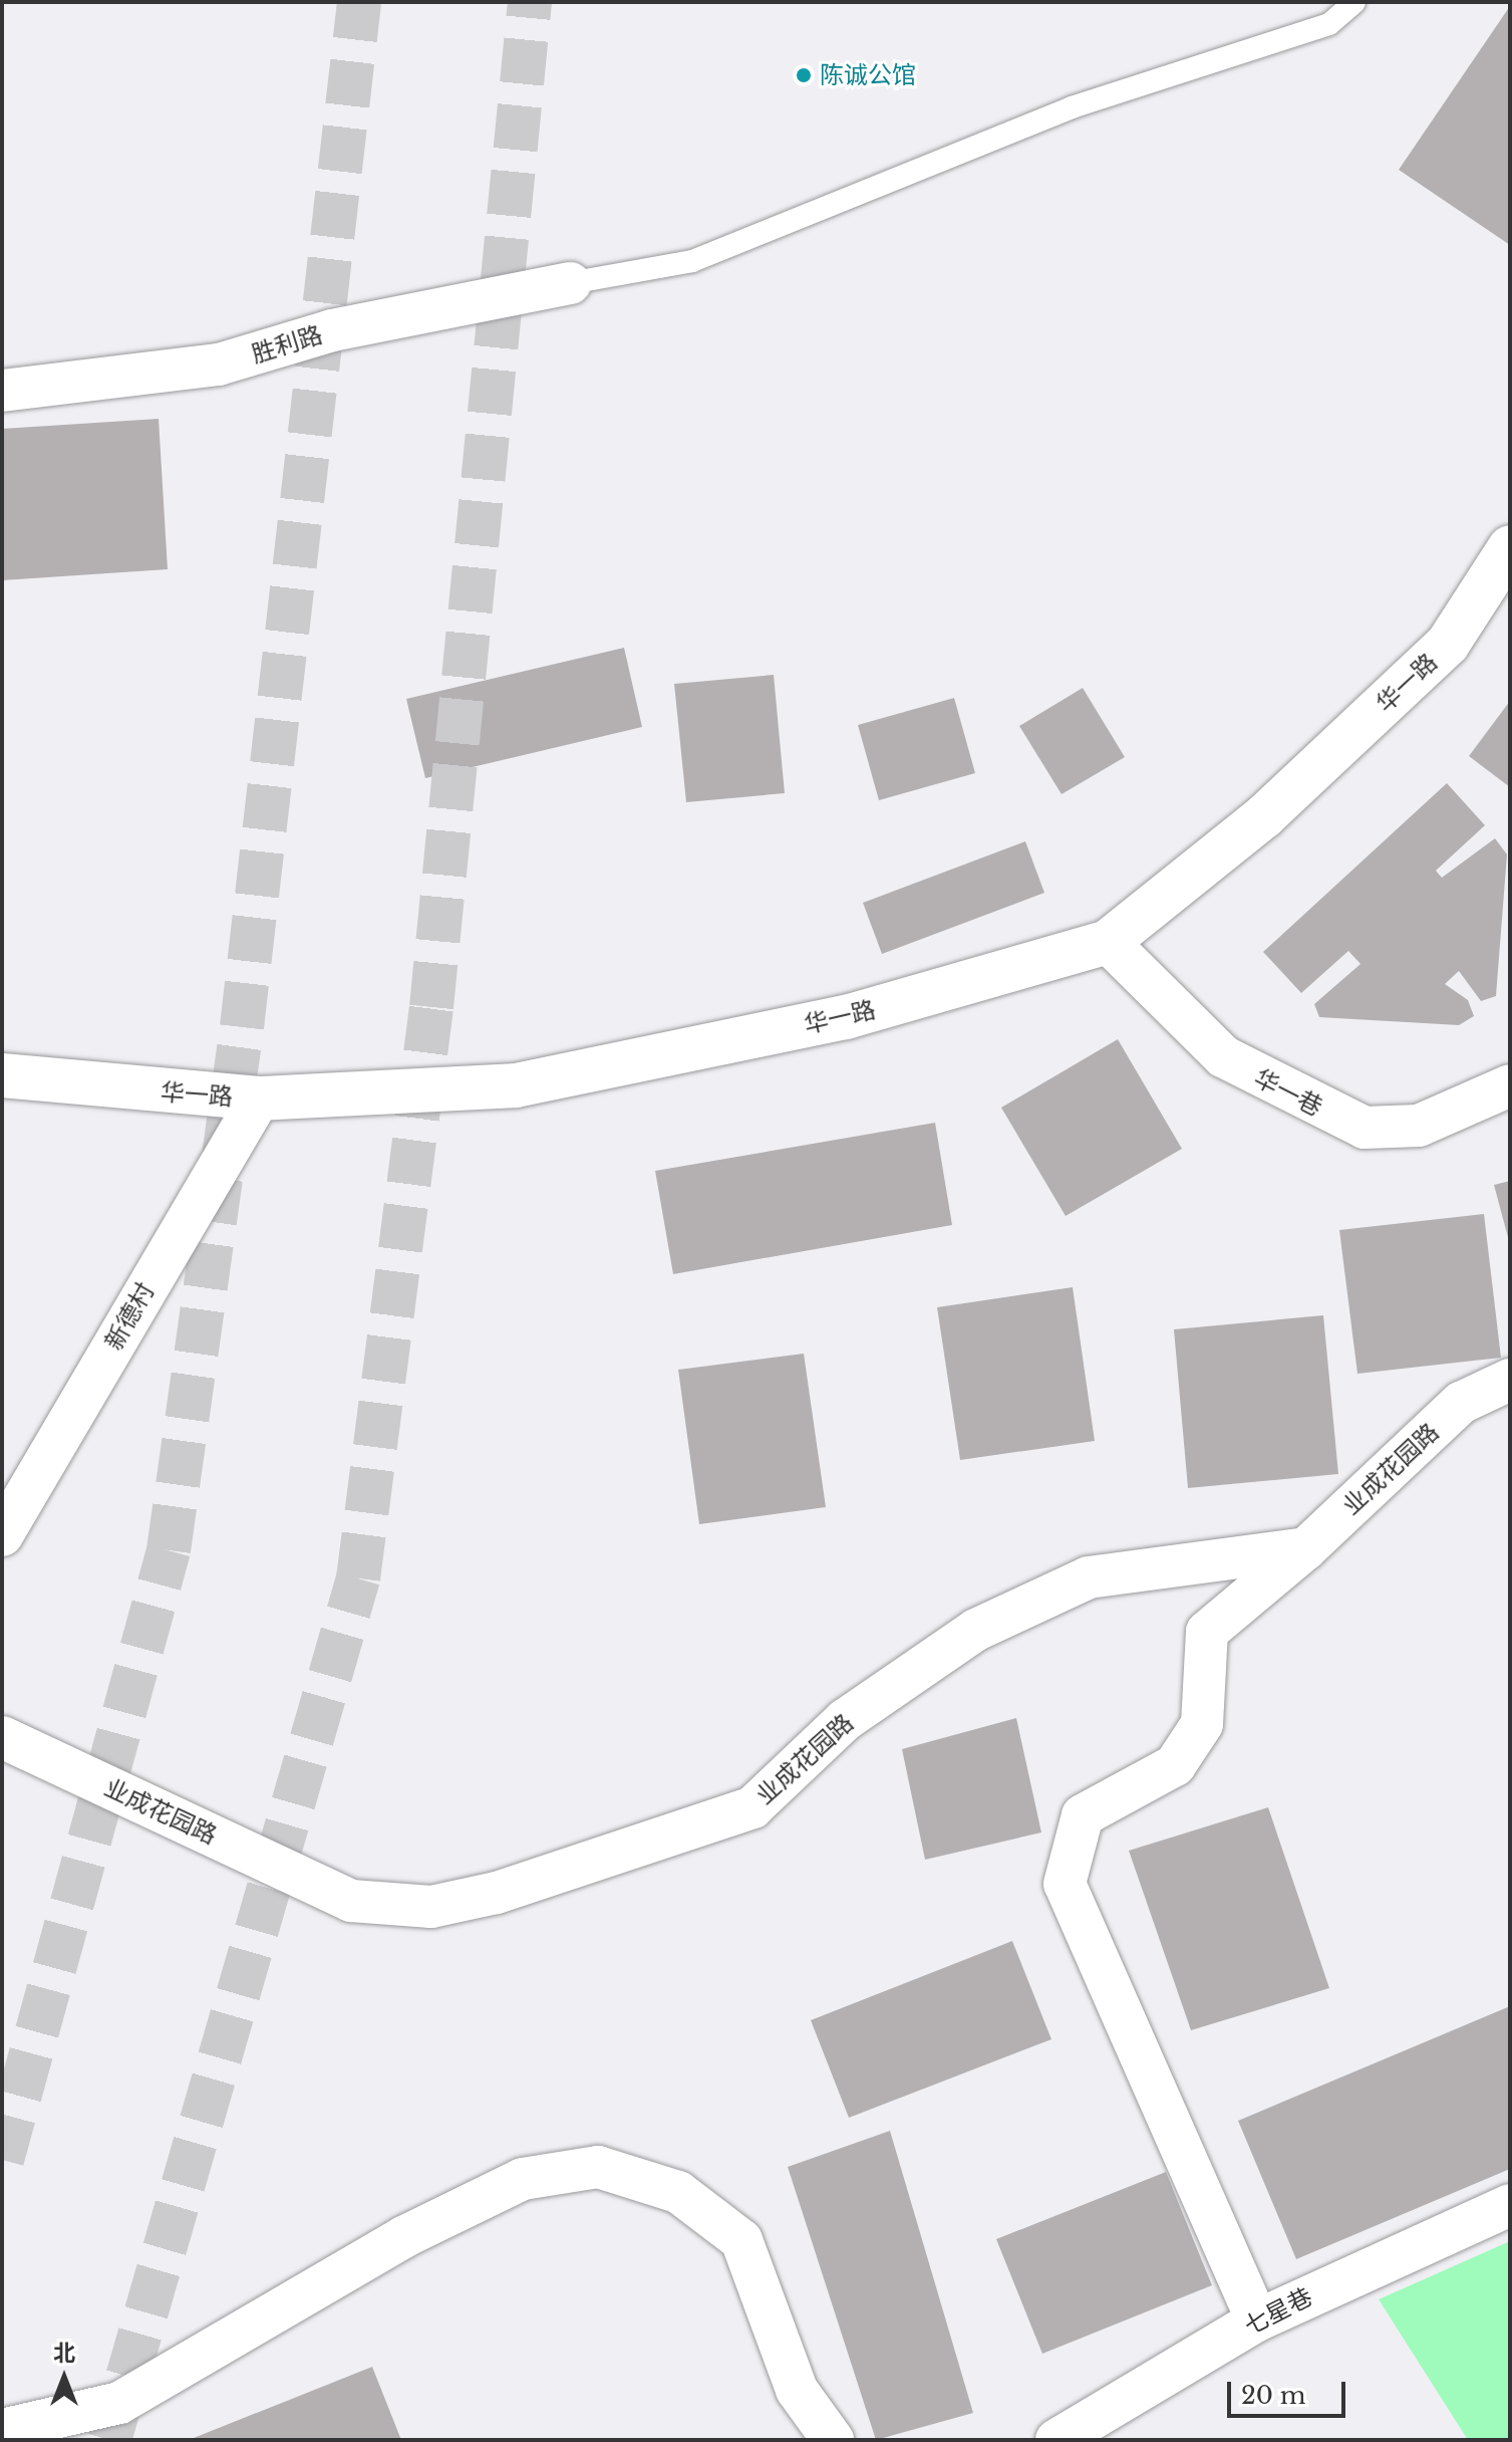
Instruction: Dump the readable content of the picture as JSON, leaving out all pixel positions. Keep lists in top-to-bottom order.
{
  "streets": {
    "street": [
      "胜利路",
      "华一路",
      "华一巷",
      "新德村",
      "业成花园路",
      "七星巷"
    ]
  },
  "crossings": [
    ["华一路", "华一巷"],
    ["华一路", "新德村"]
  ],
  "places": ["陈诚公馆"],
  "scale_bar": "20 m",
  "north": "top"
}
